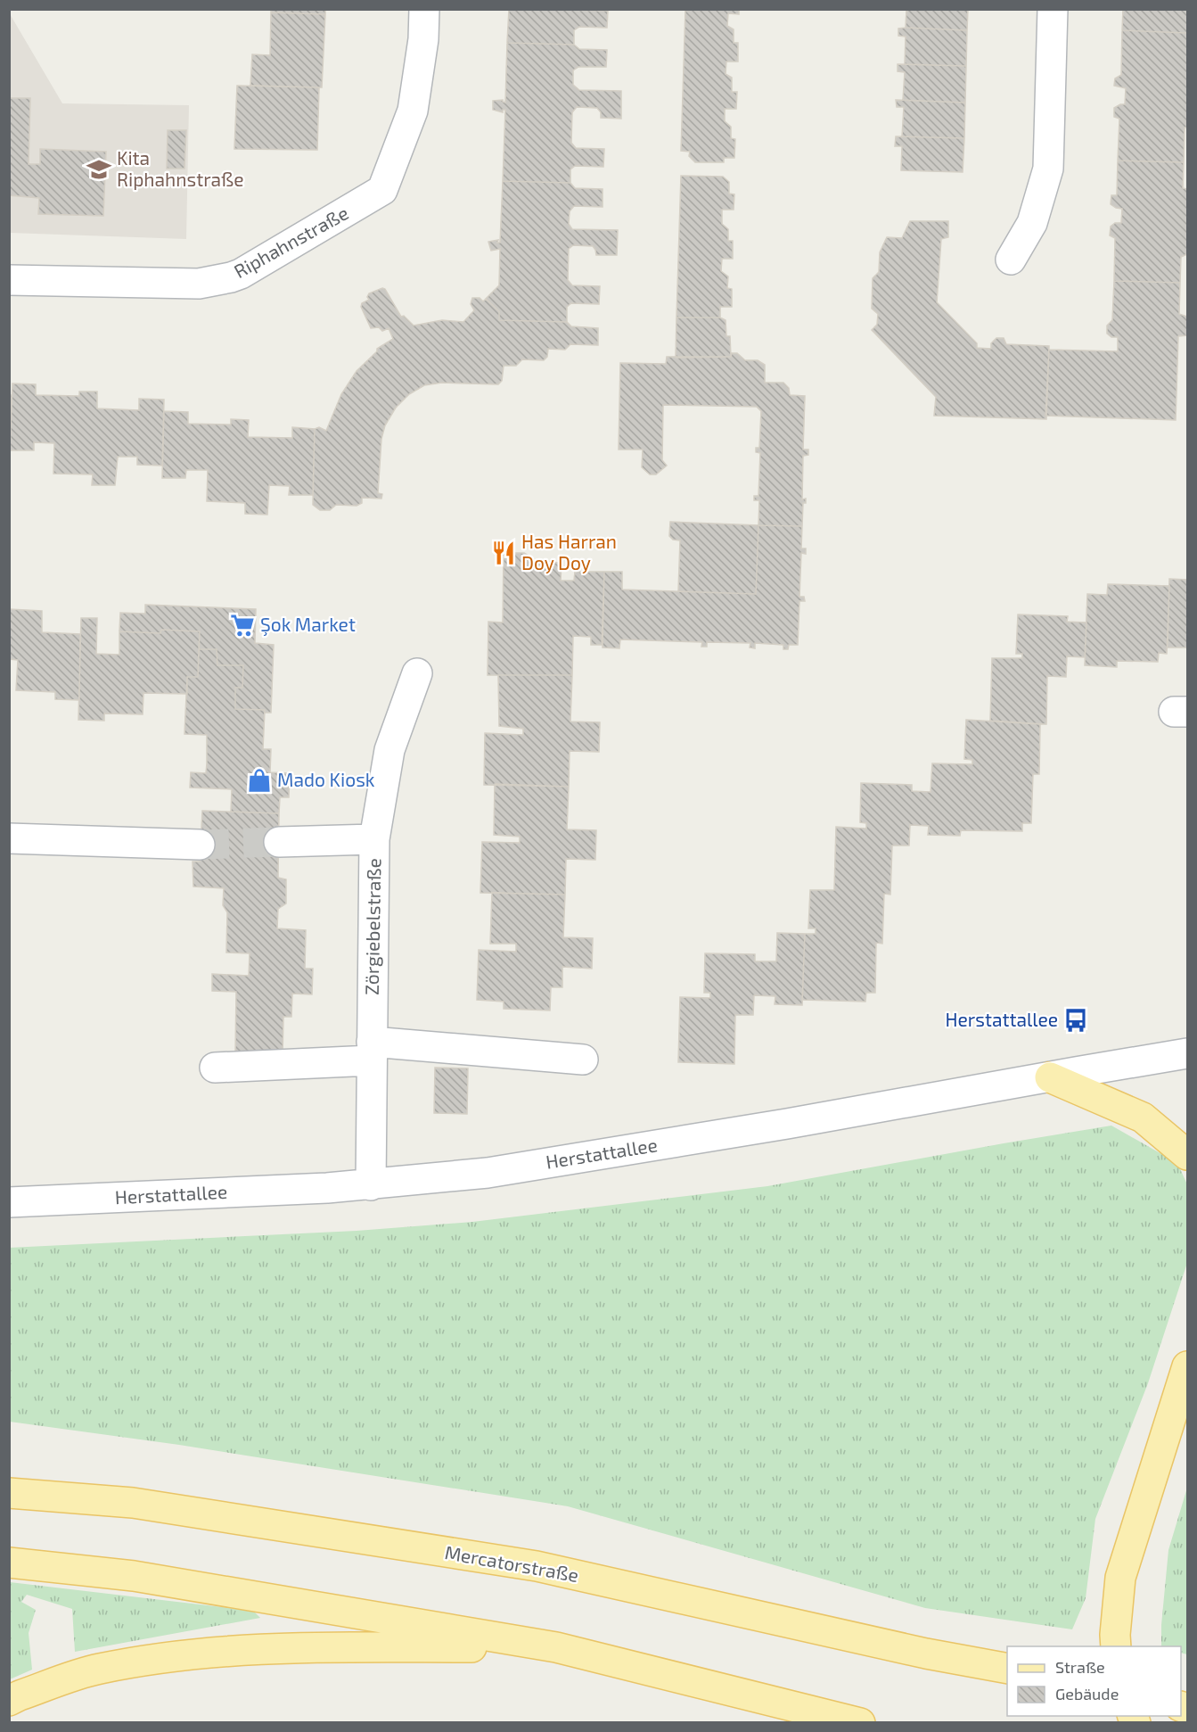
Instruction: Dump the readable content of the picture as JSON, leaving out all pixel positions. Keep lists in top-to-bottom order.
{
  "streets": {
    "main road": ["Mercatorstraße"],
    "street": ["Riphahnstraße", "Zörgiebelstraße", "Herstattallee"]
  },
  "crossings": [
    ["Zörgiebelstraße", "Herstattallee"]
  ],
  "places": {
    "school or university": ["Kita Riphahnstraße"],
    "restaurant": ["Has Harran Doy Doy"],
    "supermarket": ["Şok Market"],
    "shop": ["Mado Kiosk"],
    "bus stop": ["Herstattallee"]
  },
  "legend": ["Straße", "Gebäude"]
}
